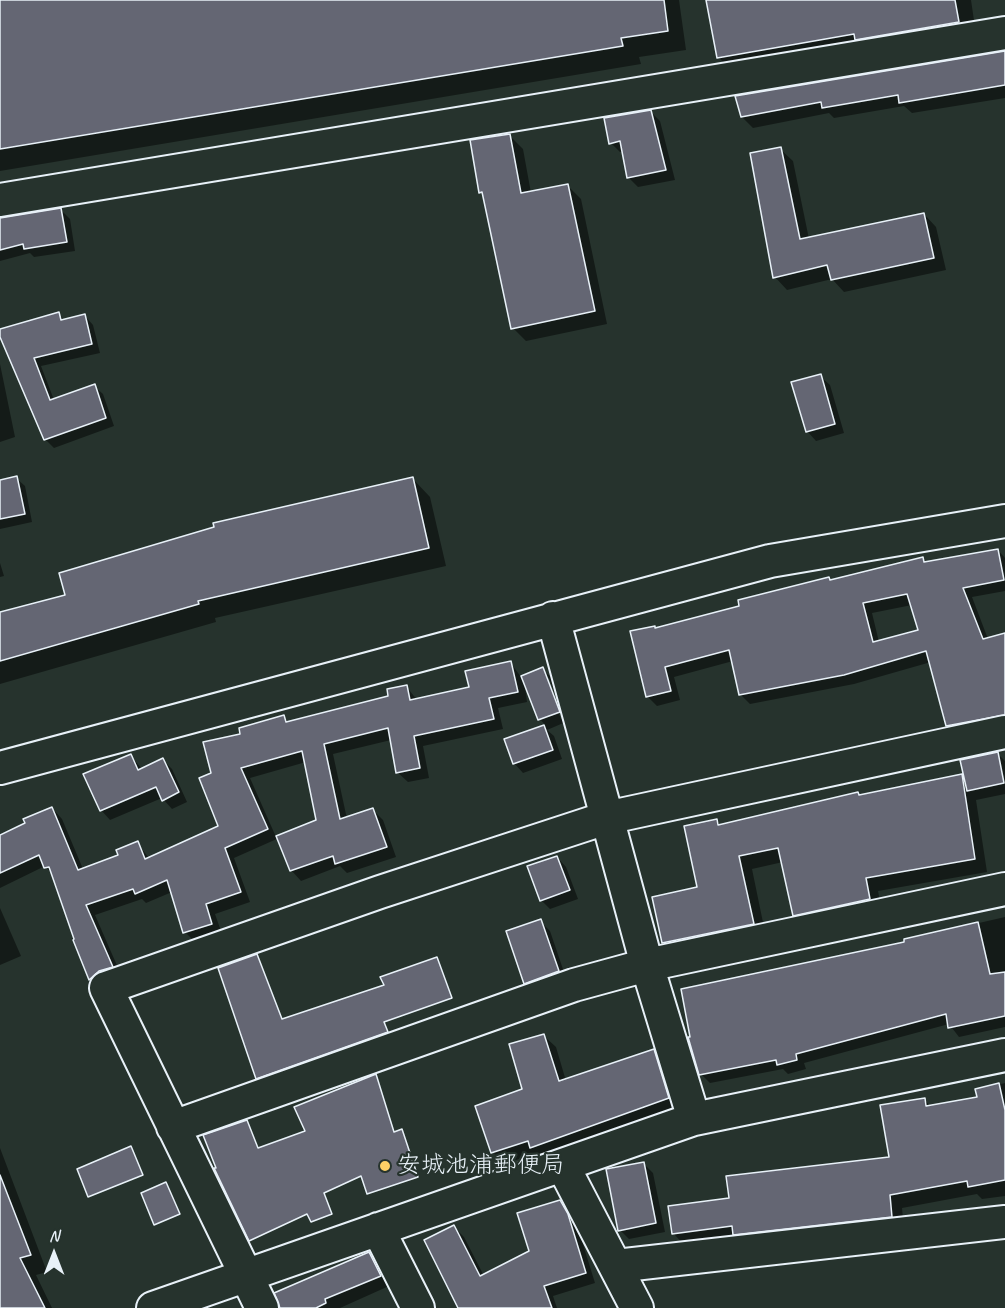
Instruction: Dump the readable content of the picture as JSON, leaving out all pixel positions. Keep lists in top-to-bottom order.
{
  "places": ["安城池浦郵便局"],
  "north": "top"
}
